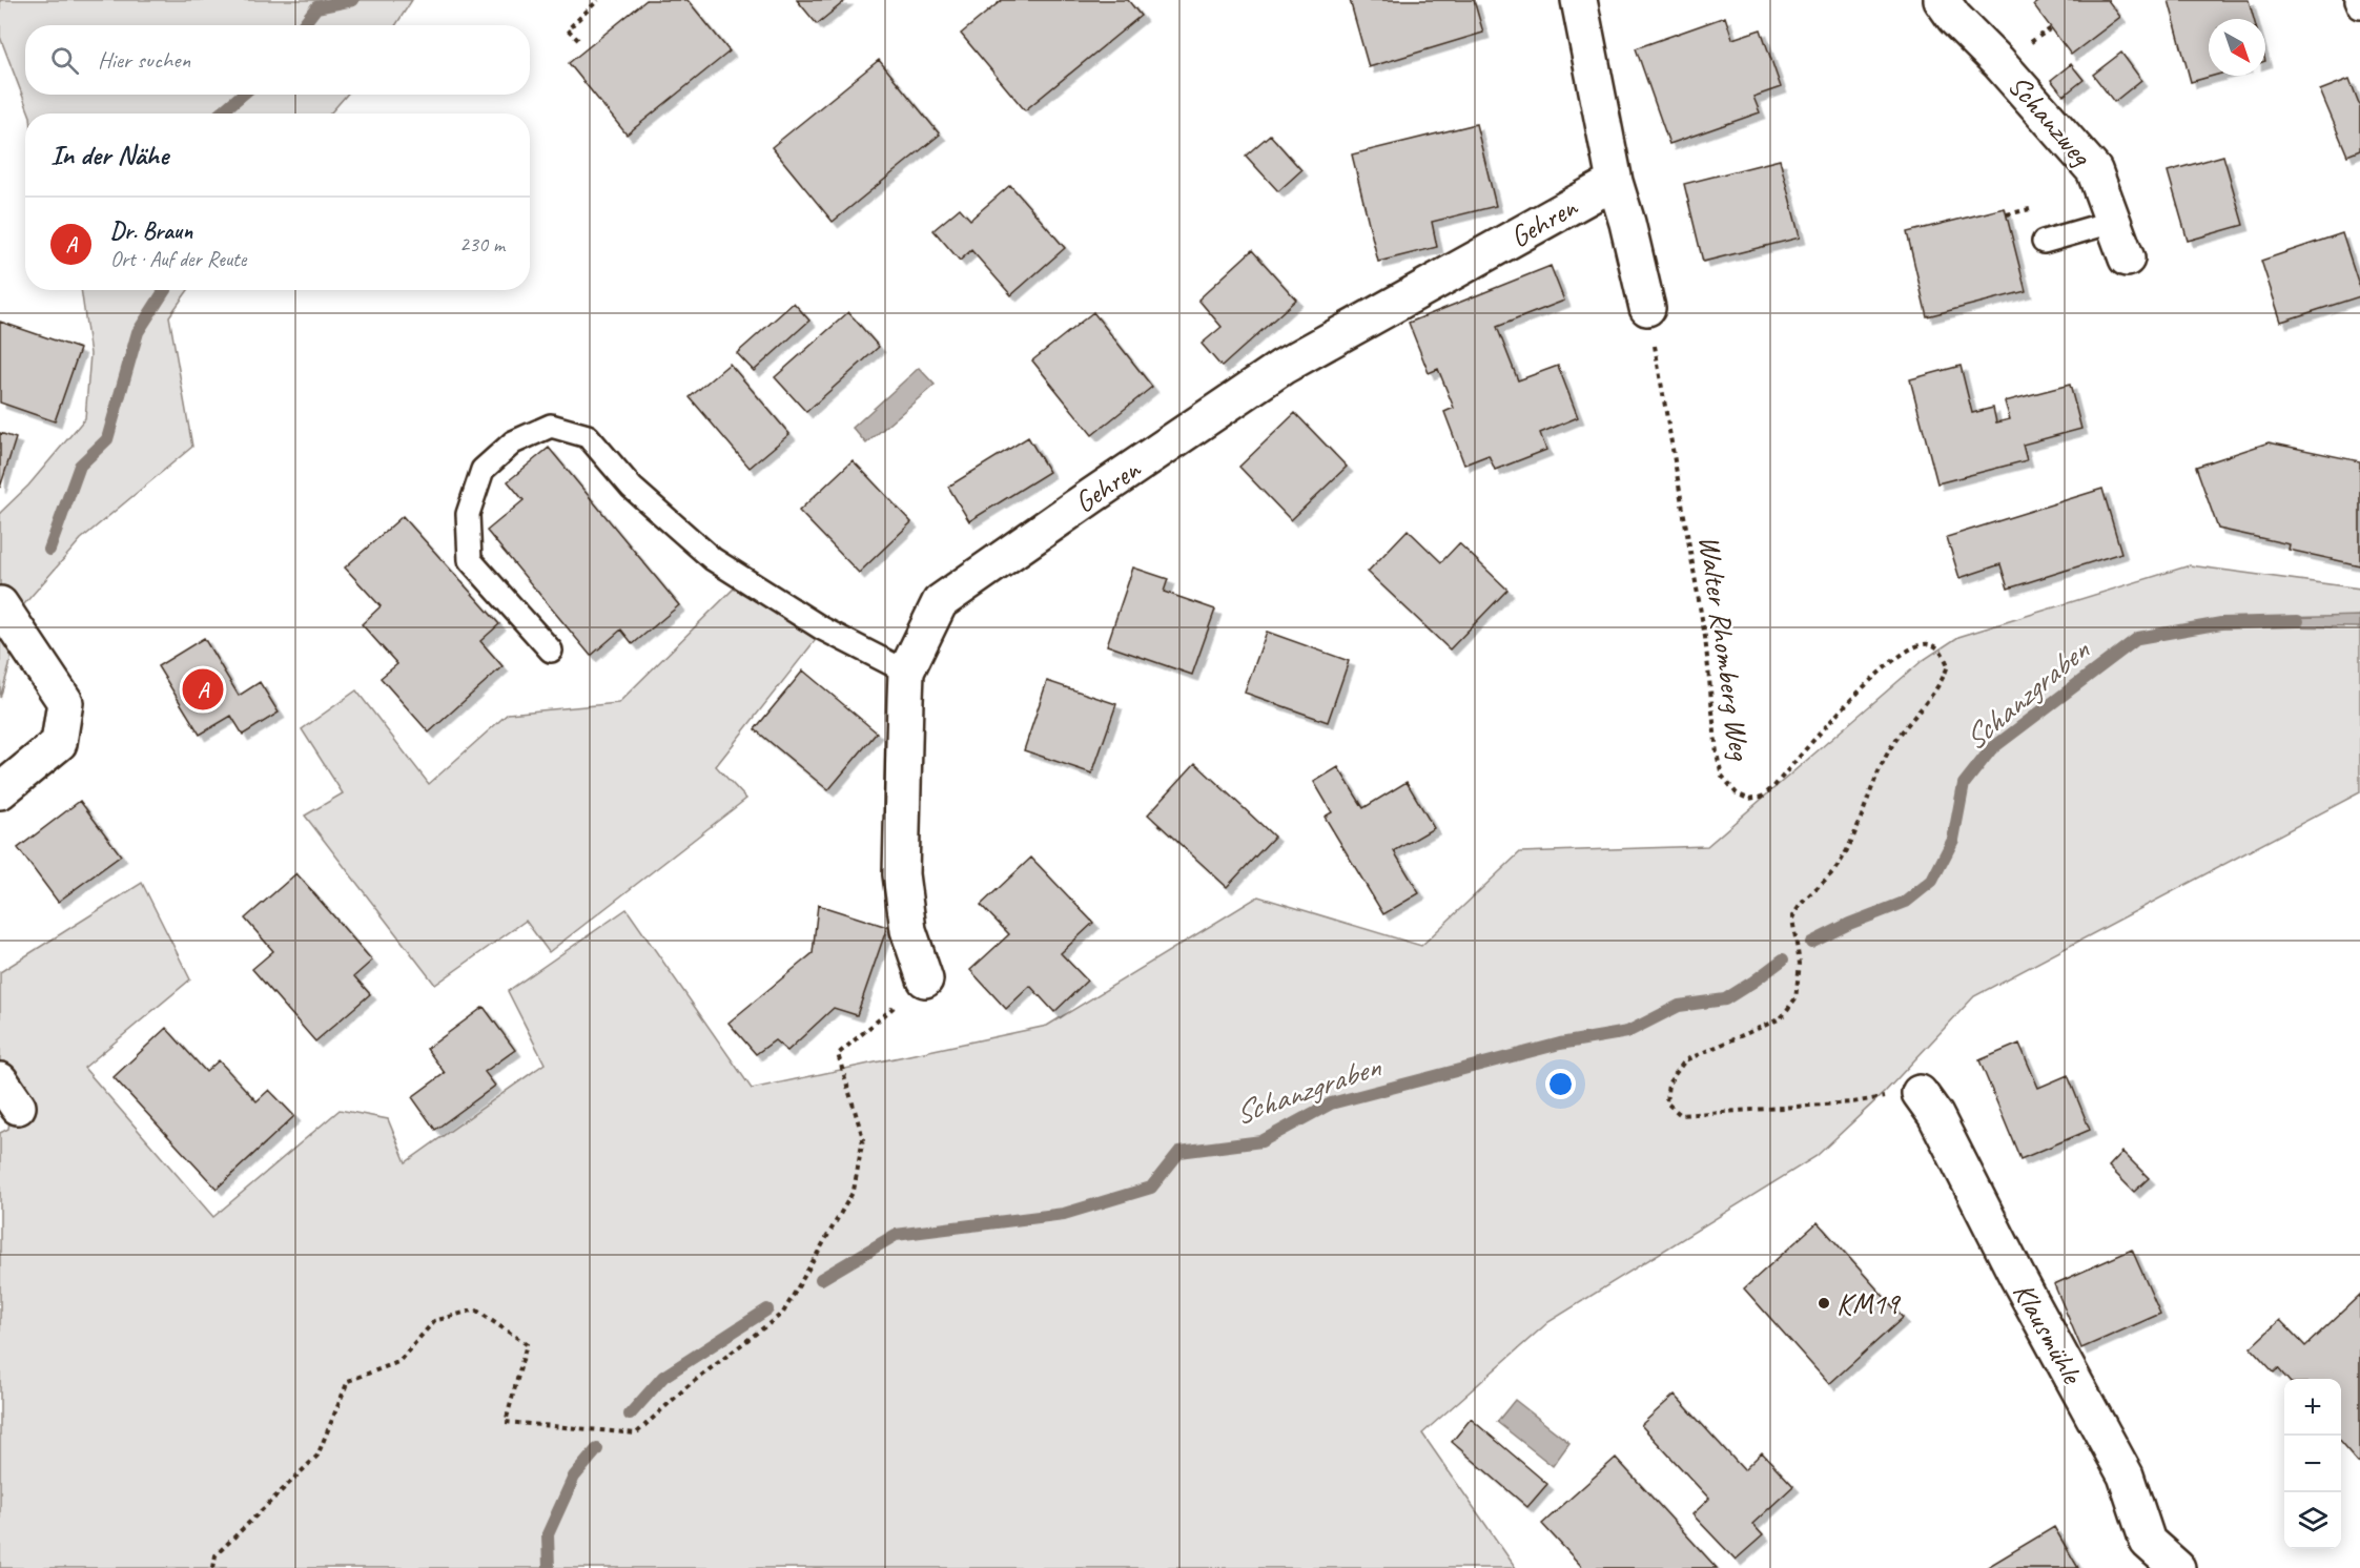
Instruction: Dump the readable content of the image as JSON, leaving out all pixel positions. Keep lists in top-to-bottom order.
{
  "streets": {
    "street": ["Schanzweg", "Gehren", "Klausmühle"],
    "path": ["Walter Rhomberg Weg"]
  },
  "crossings": [
    ["Gehren", "Walter Rhomberg Weg"],
    ["Walter Rhomberg Weg", "Klausmühle"]
  ],
  "water": ["Schanzgraben"],
  "places": ["KM19"],
  "north": "bottom right",
  "page": {
    "search": "Hier suchen",
    "heading": "In der Nähe",
    "list": [
      {
        "mark": "A",
        "name": "Dr. Braun",
        "note": "Ort · Auf der Reute",
        "value": "230 m"
      }
    ],
    "pins": "A",
    "map_buttons": ["+", "−"]
  }
}
